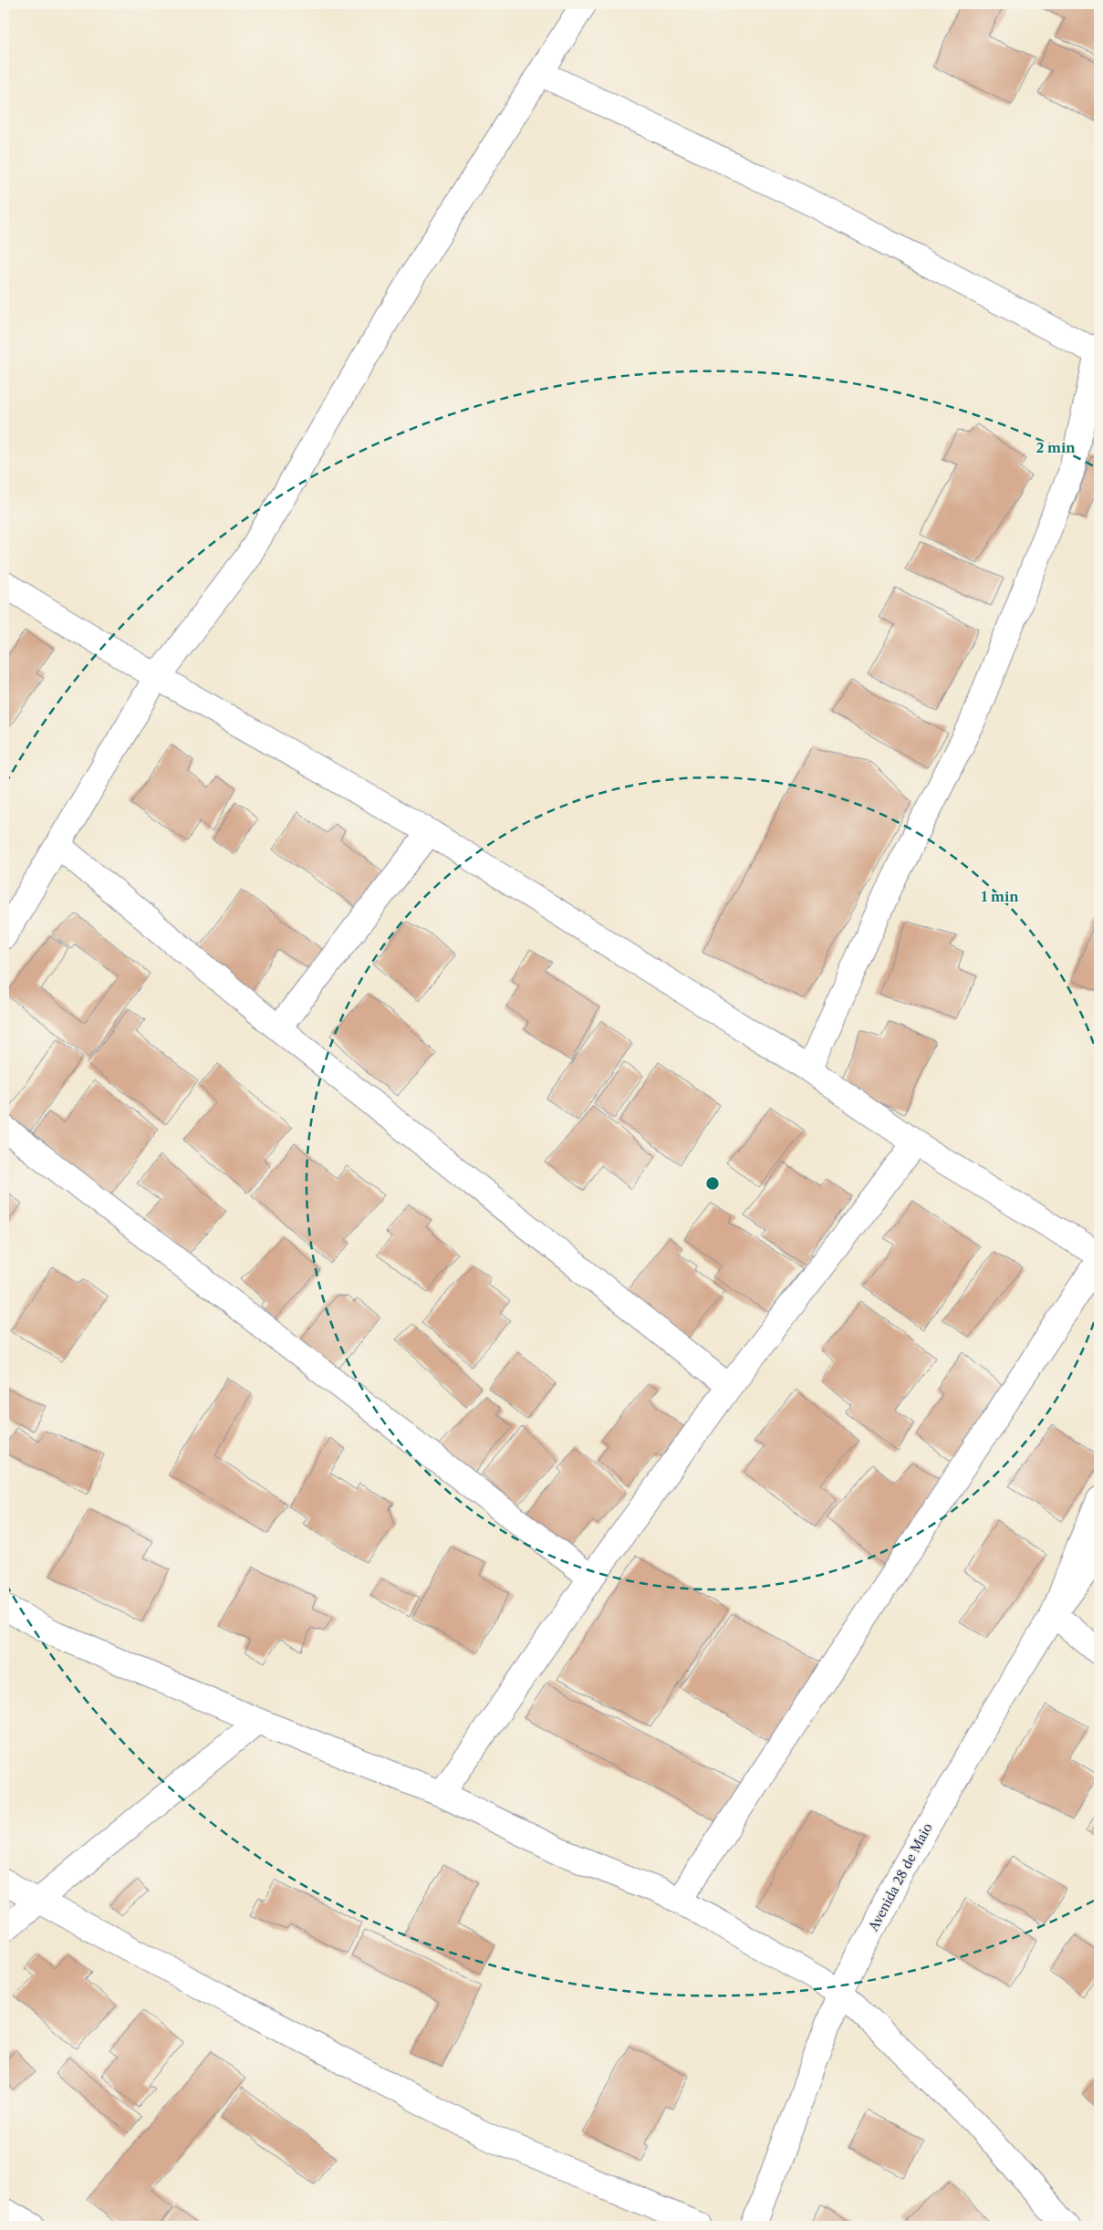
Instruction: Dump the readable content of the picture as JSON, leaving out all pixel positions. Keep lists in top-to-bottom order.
{
  "streets": {
    "street": ["Avenida 28 de Maio"]
  },
  "rings": ["2 min", "1 min"]
}
